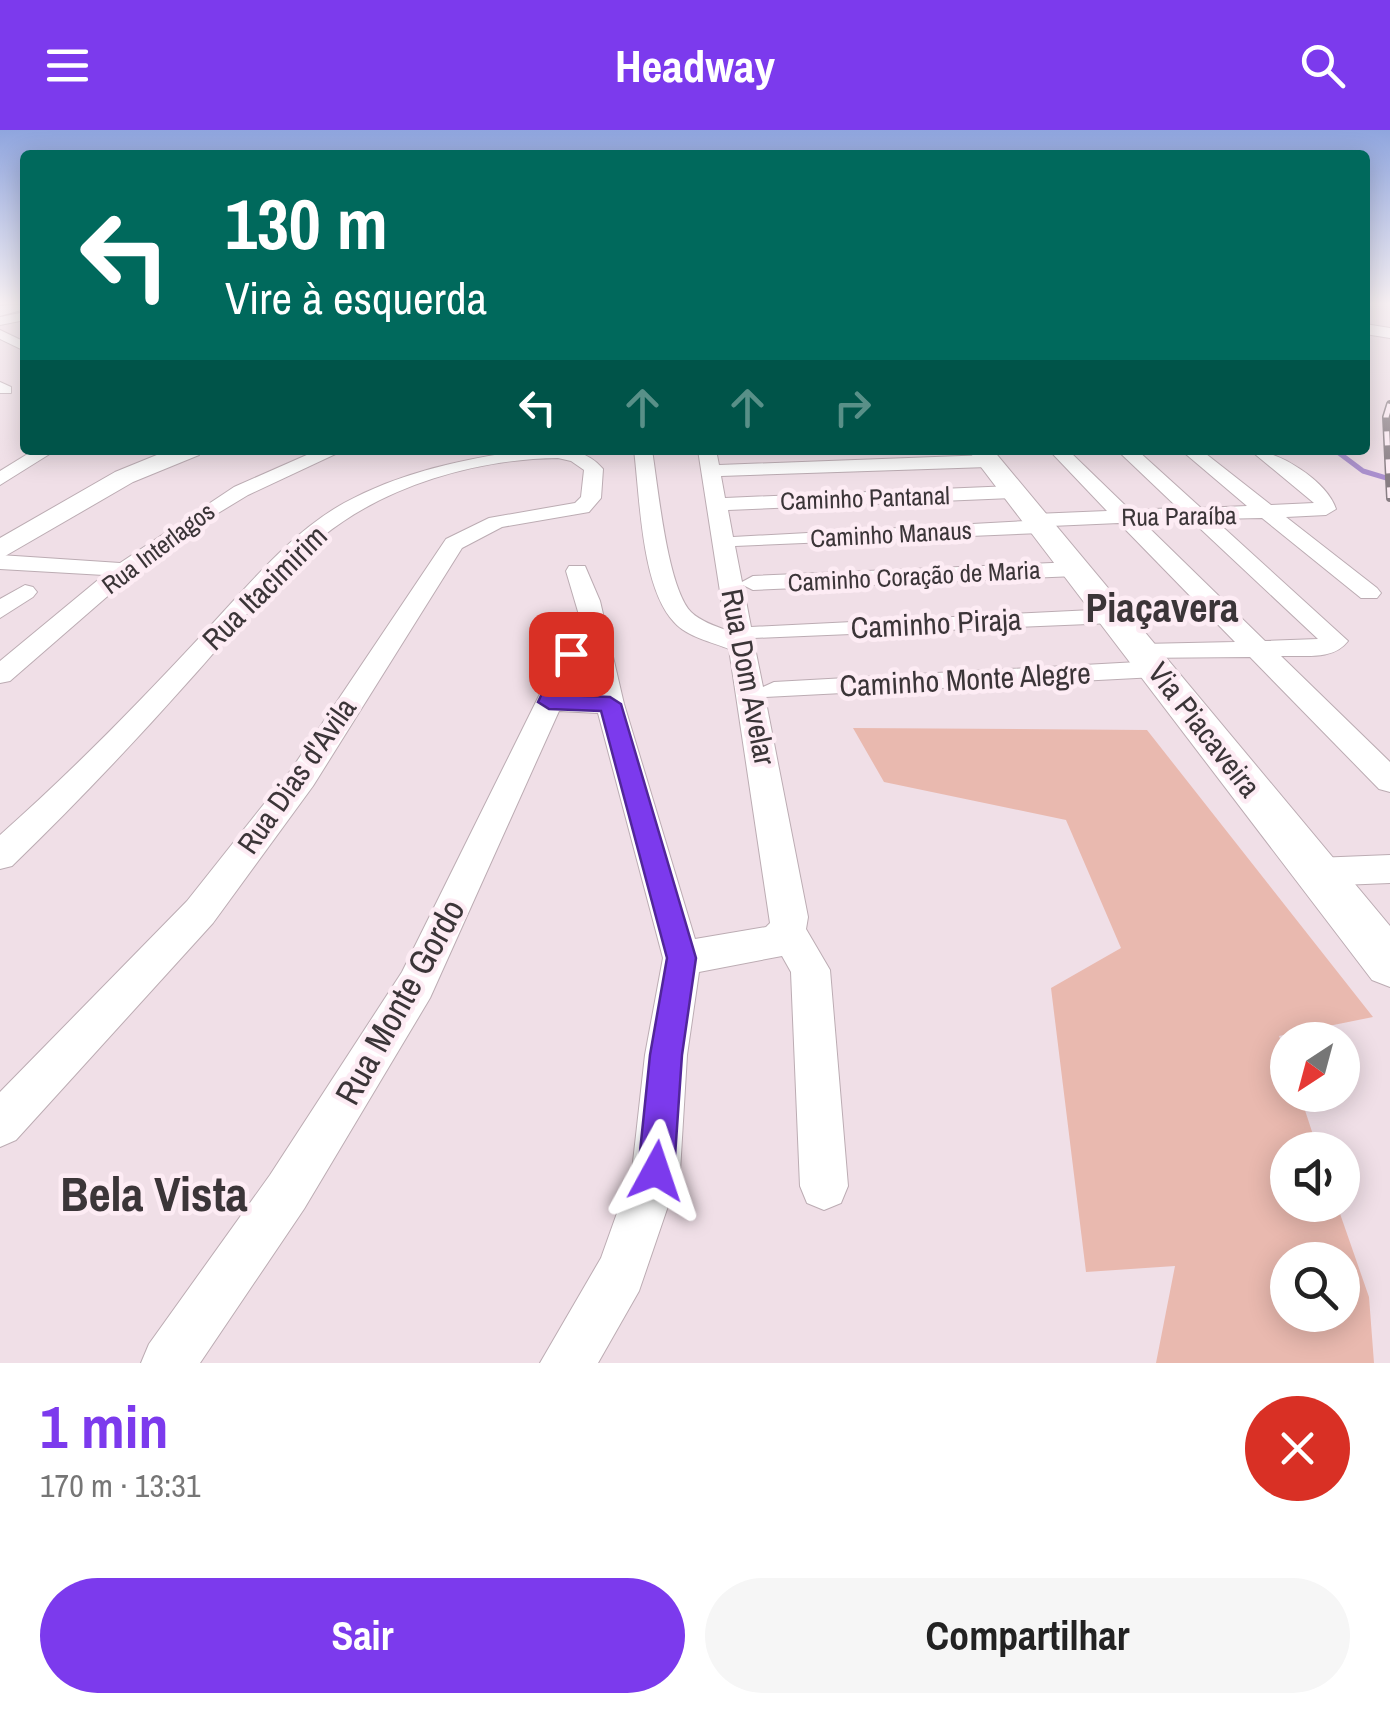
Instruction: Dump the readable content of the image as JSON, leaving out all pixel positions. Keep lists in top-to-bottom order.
{
  "streets": {
    "street": [
      "Caminho Pantanal",
      "Rua Paraíba",
      "Caminho Manaus",
      "Rua Interlagos",
      "Caminho Coração de Maria",
      "Rua Itacimirim",
      "Caminho Piraja",
      "Rua Dom Avelar",
      "Caminho Monte Alegre",
      "Via Piacaveira",
      "Rua Dias d'Avila",
      "Rua Monte Gordo"
    ]
  },
  "crossings": [
    ["Caminho Pantanal", "Rua Paraíba"],
    ["Caminho Pantanal", "Caminho Manaus"],
    ["Caminho Pantanal", "Rua Dom Avelar"],
    ["Caminho Pantanal", "Via Piacaveira"],
    ["Rua Paraíba", "Caminho Manaus"],
    ["Rua Paraíba", "Via Piacaveira"],
    ["Caminho Manaus", "Via Piacaveira"],
    ["Caminho Coração de Maria", "Via Piacaveira"],
    ["Rua Itacimirim", "Rua Dias d'Avila"],
    ["Caminho Piraja", "Rua Dom Avelar"],
    ["Caminho Piraja", "Via Piacaveira"],
    ["Caminho Monte Alegre", "Via Piacaveira"]
  ],
  "districts": ["Piaçavera", "Bela Vista"],
  "north": "bottom left",
  "page": {
    "header": "Headway",
    "turn": ["130 m", "Vire à esquerda"],
    "heading": ["1 min", "170 m · 13:31"],
    "buttons": ["Sair", "Compartilhar"]
  }
}
